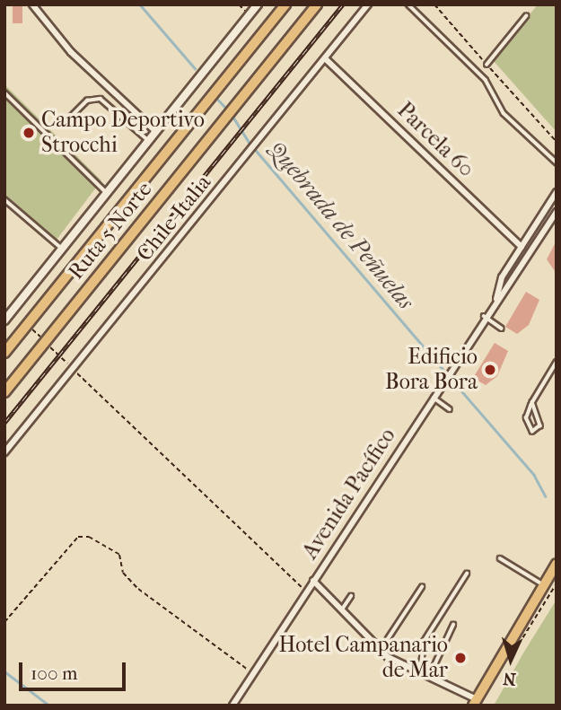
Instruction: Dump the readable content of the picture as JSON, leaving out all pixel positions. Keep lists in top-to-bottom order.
{
  "streets": {
    "highway": ["Ruta 5 Norte"],
    "street": ["Parcela 60", "Chile-Italia", "Avenida Pacífico"]
  },
  "crossings": [
    ["Parcela 60", "Chile-Italia"],
    ["Parcela 60", "Avenida Pacífico"]
  ],
  "water": ["Quebrada de Peñuelas"],
  "places": ["Campo Deportivo Strocchi", "Edificio Bora Bora", "Hotel Campanario de Mar"],
  "scale_bar": "100 m",
  "north": "bottom"
}
